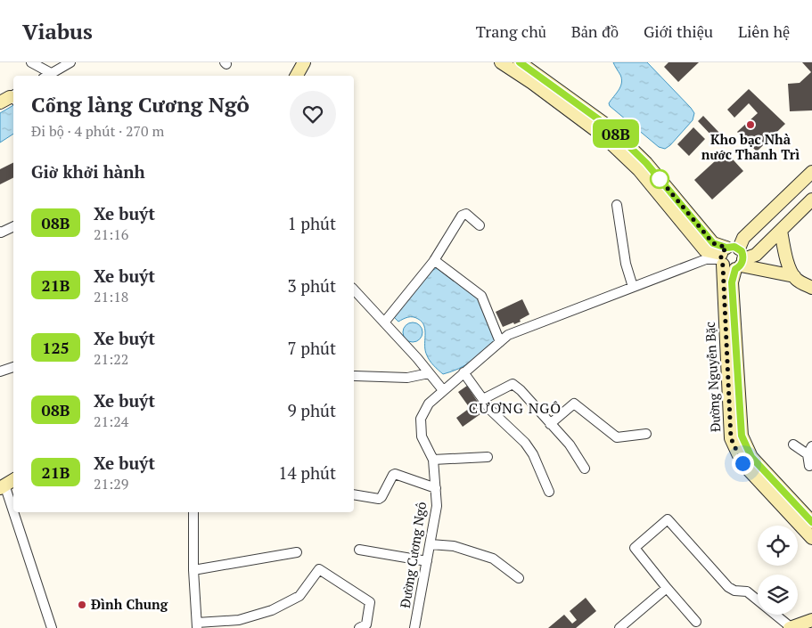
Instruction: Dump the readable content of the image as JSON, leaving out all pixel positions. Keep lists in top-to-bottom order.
{
  "streets": {
    "main road": ["Đường Nguyễn Bặc"],
    "street": ["Đường Cương Ngô"]
  },
  "crossings": [
    ["Đường Nguyễn Bặc", "Đường Cương Ngô"]
  ],
  "districts": ["CƯƠNG NGÔ"],
  "places": ["Kho bạc Nhà nước Thanh Trì", "Đình Chung"],
  "lines": ["bus line 08B"],
  "page": {
    "header": "Viabus",
    "nav": [
      "Trang chủ",
      "Bản đồ",
      "Giới thiệu",
      "Liên hệ"
    ],
    "on_map": "08B",
    "heading": [
      ["Cổng làng Cương Ngô", "Đi bộ · 4 phút · 270 m"],
      "Giờ khởi hành"
    ],
    "list": [
      {
        "mark": "08B",
        "name": "Xe buýt",
        "note": "21:16",
        "value": "1 phút"
      },
      {
        "mark": "21B",
        "name": "Xe buýt",
        "note": "21:18",
        "value": "3 phút"
      },
      {
        "mark": "125",
        "name": "Xe buýt",
        "note": "21:22",
        "value": "7 phút"
      },
      {
        "mark": "08B",
        "name": "Xe buýt",
        "note": "21:24",
        "value": "9 phút"
      },
      {
        "mark": "21B",
        "name": "Xe buýt",
        "note": "21:29",
        "value": "14 phút"
      }
    ]
  }
}
